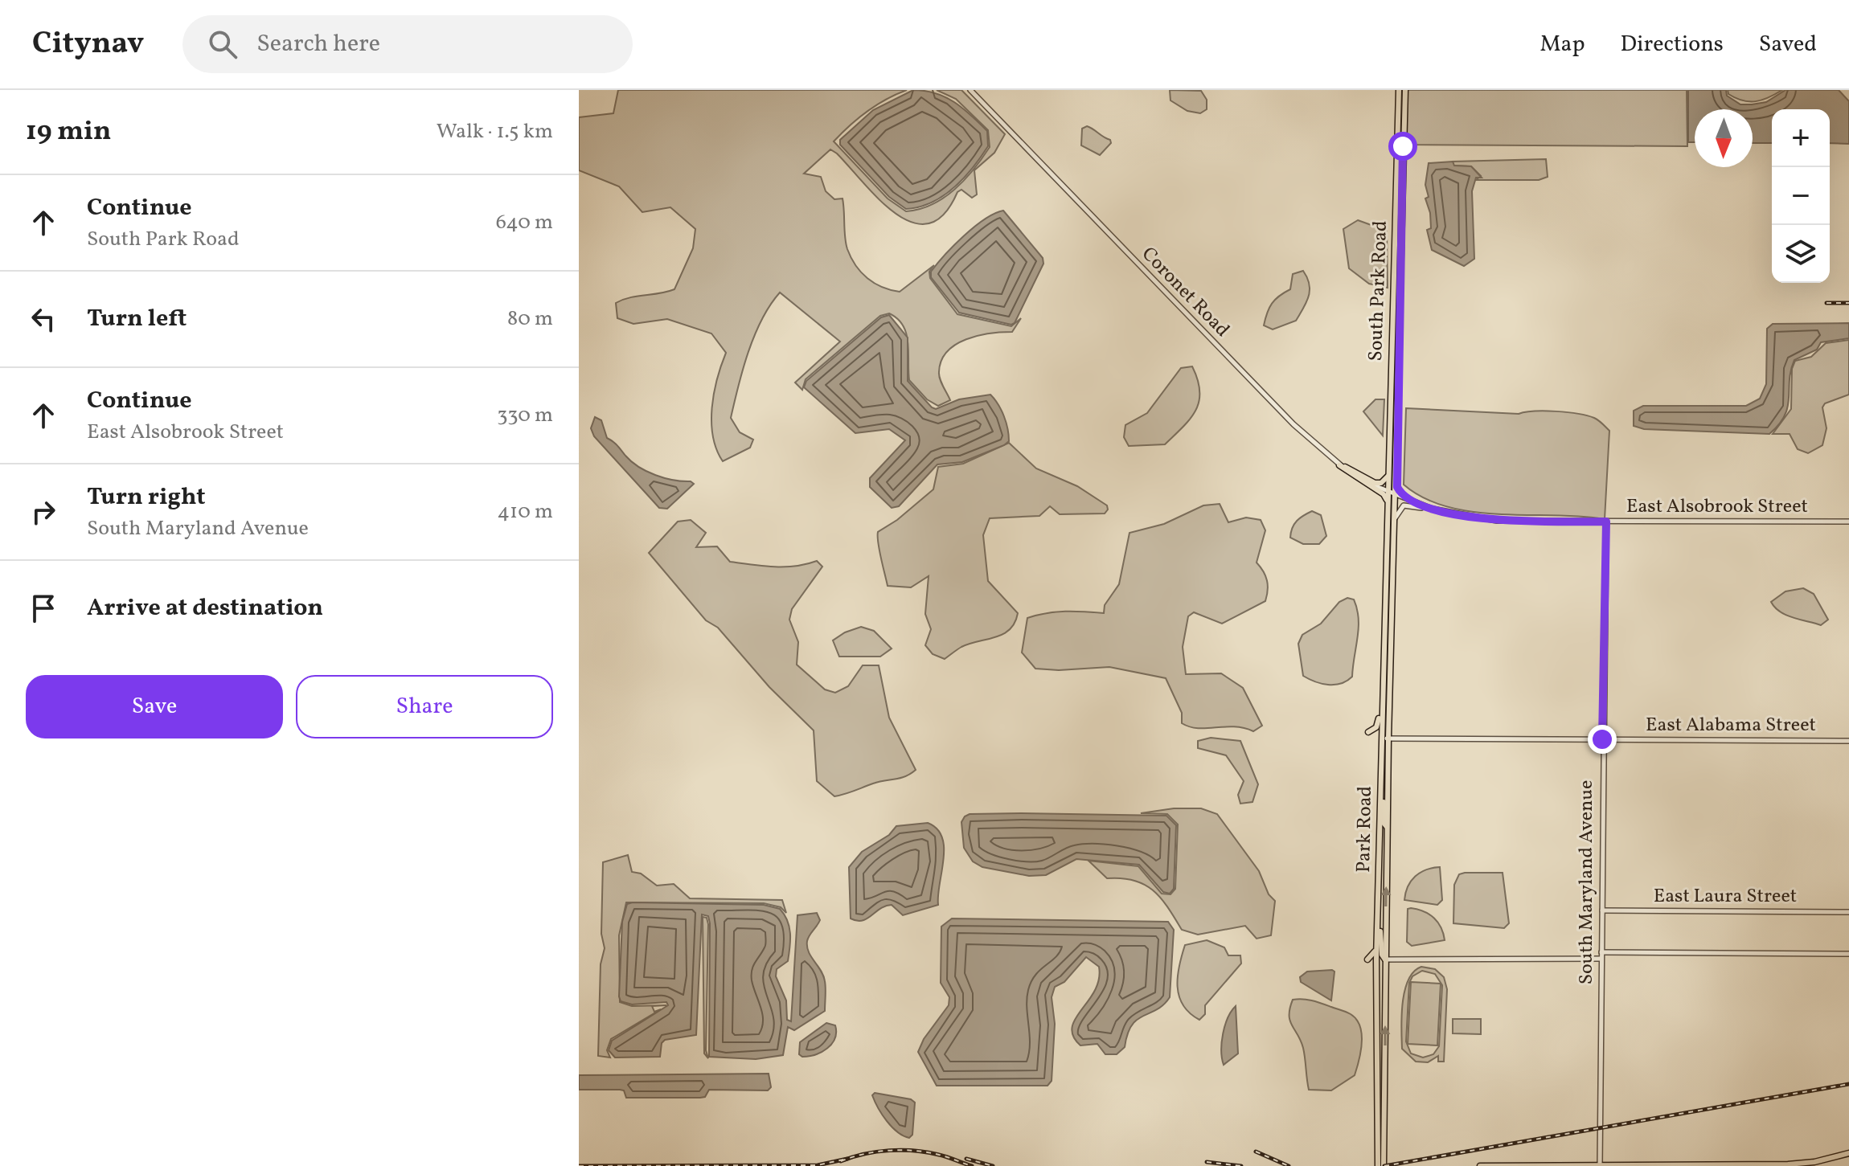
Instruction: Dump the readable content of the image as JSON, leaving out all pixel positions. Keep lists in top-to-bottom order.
{
  "streets": {
    "main road": ["South Park Road", "Park Road"],
    "street": [
      "Coronet Road",
      "East Alsobrook Street",
      "East Alabama Street",
      "South Maryland Avenue",
      "East Laura Street"
    ]
  },
  "crossings": [
    ["South Park Road", "Coronet Road"],
    ["South Park Road", "East Alsobrook Street"],
    ["South Park Road", "Park Road"],
    ["Coronet Road", "East Alsobrook Street"],
    ["Coronet Road", "Park Road"],
    ["East Alsobrook Street", "Park Road"],
    ["East Alsobrook Street", "South Maryland Avenue"],
    ["East Alabama Street", "Park Road"],
    ["East Alabama Street", "South Maryland Avenue"],
    ["South Maryland Avenue", "East Laura Street"]
  ],
  "north": "bottom",
  "page": {
    "header": "Citynav",
    "search": "Search here",
    "nav": ["Map", "Directions", "Saved"],
    "heading": ["19 min", "Walk · 1.5 km"],
    "map_buttons": ["+", "−"],
    "list": [
      ["Continue", "South Park Road", "640 m"],
      ["Turn left", "80 m"],
      ["Continue", "East Alsobrook Street", "330 m"],
      ["Turn right", "South Maryland Avenue", "410 m"],
      "Arrive at destination"
    ],
    "buttons": ["Save", "Share"]
  }
}
